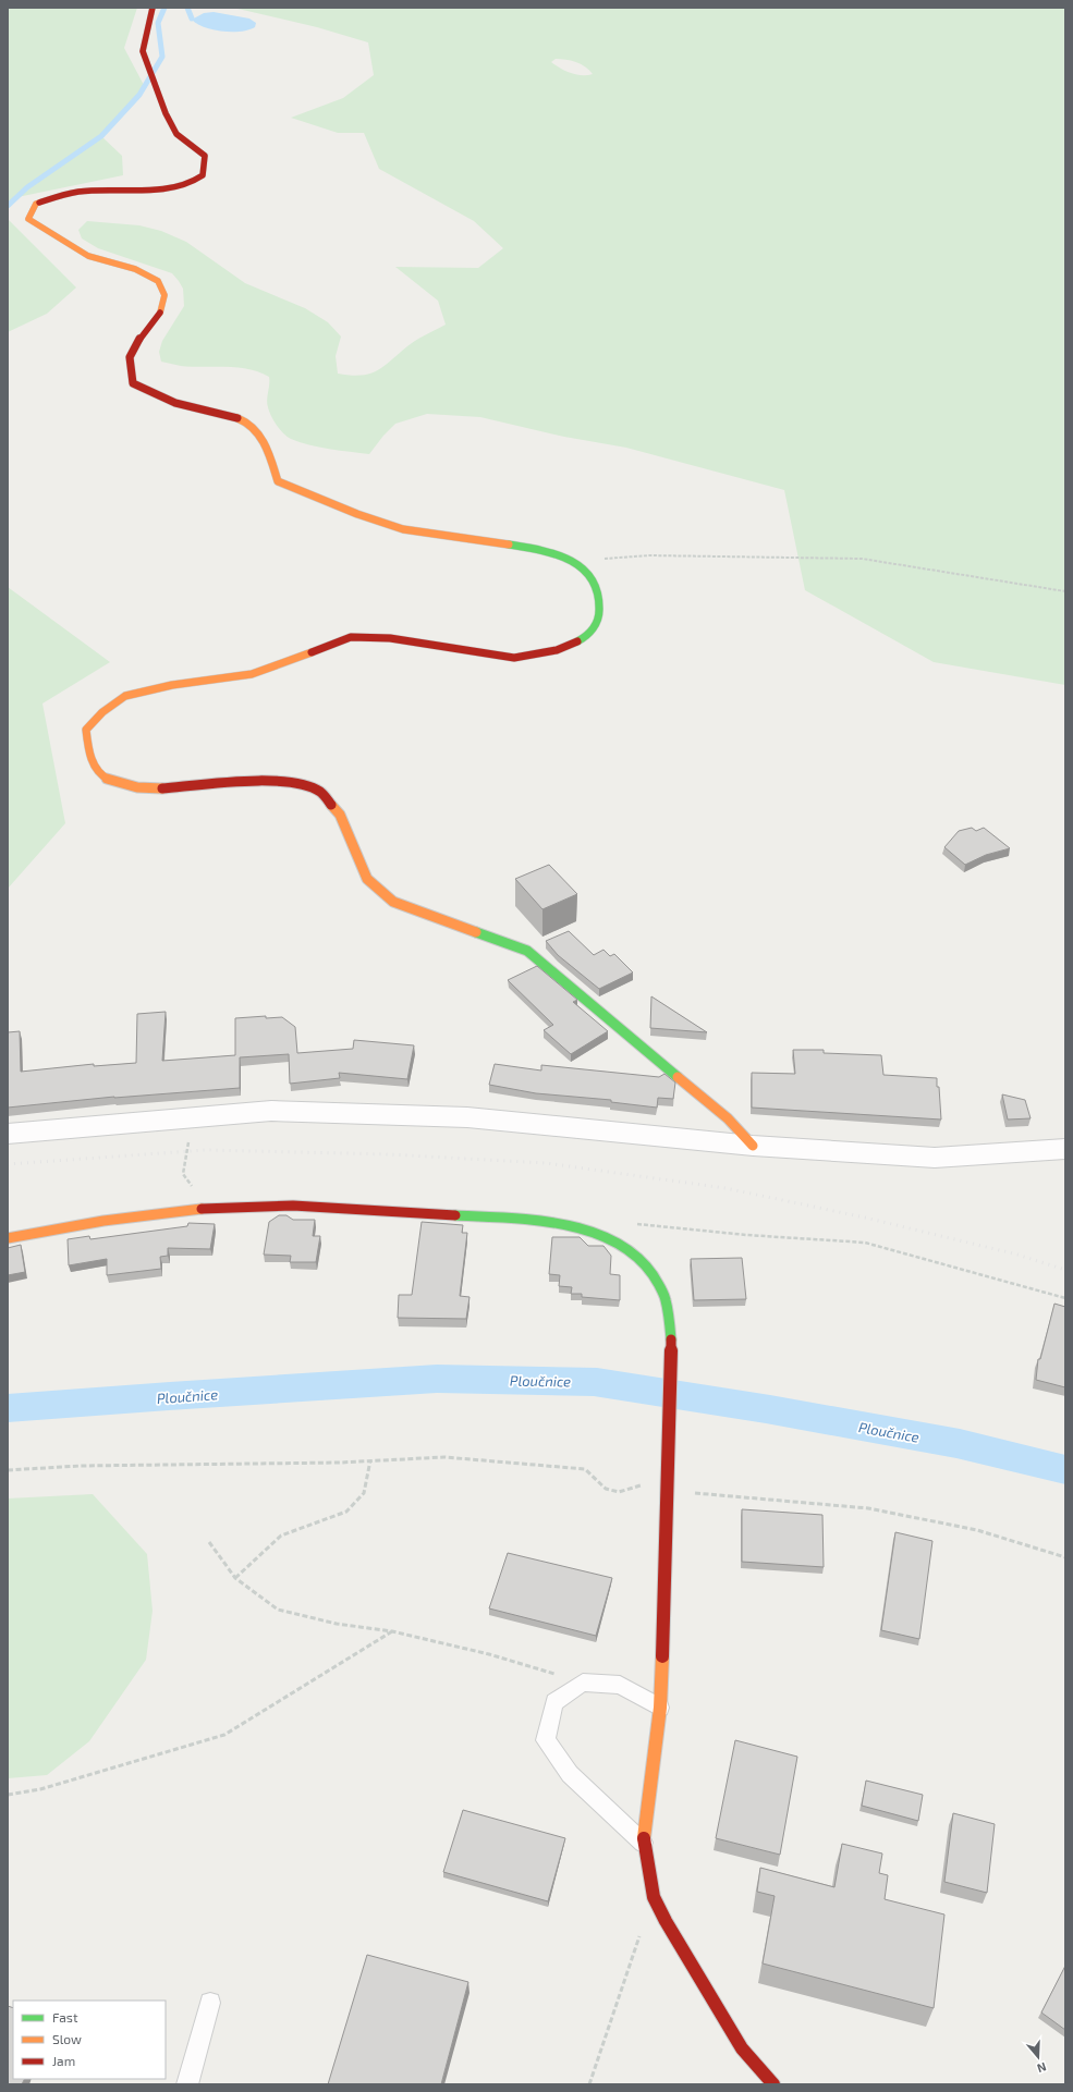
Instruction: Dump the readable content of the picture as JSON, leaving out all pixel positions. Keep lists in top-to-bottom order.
{
  "water": ["Ploučnice"],
  "legend": ["Fast", "Slow", "Jam"],
  "north": "bottom"
}
